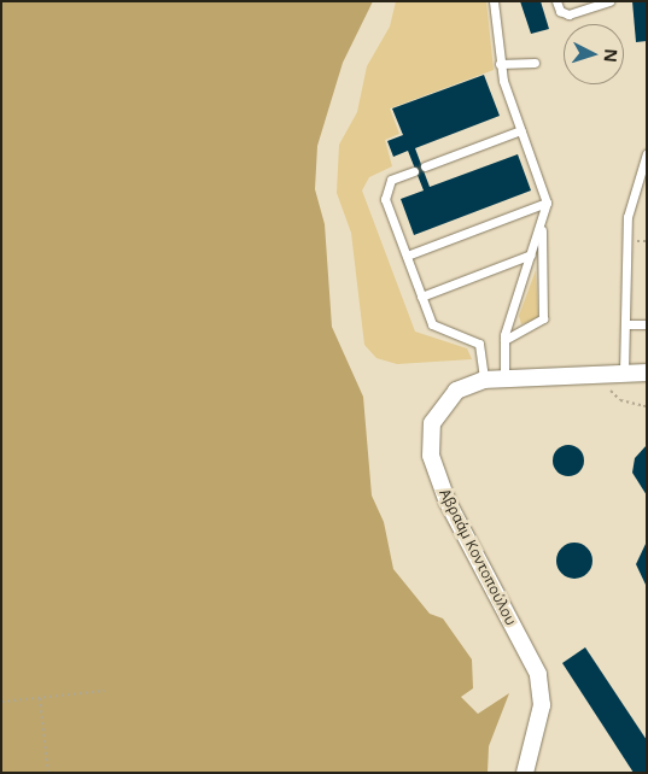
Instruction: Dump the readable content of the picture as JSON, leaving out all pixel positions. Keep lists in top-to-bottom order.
{
  "streets": {
    "street": ["Αβραάμ Κοντοπούλου"]
  },
  "north": "right"
}
